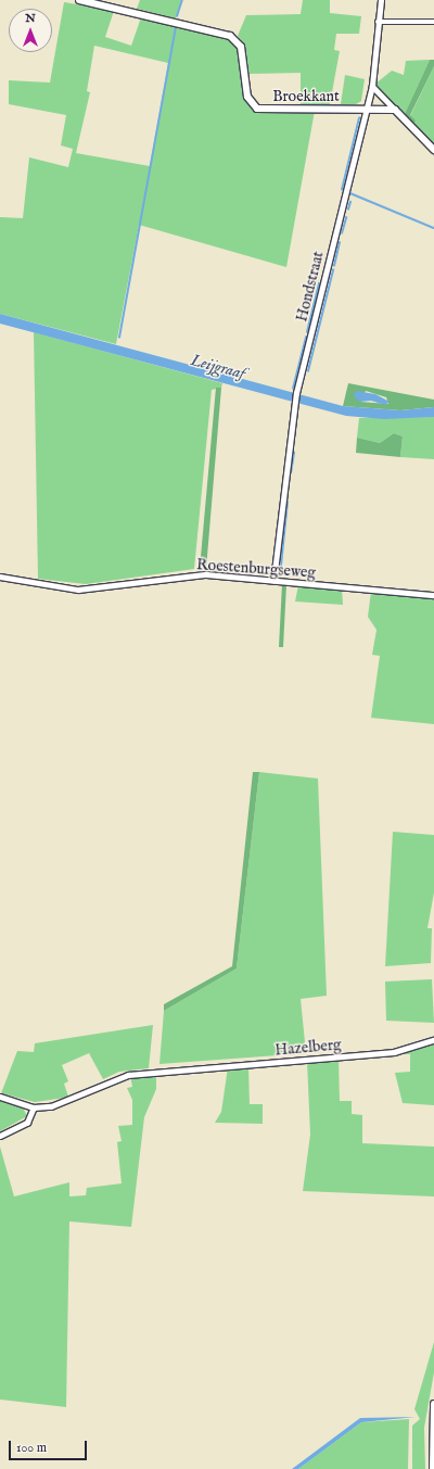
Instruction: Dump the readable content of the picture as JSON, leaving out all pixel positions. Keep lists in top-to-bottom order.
{
  "streets": {
    "street": [
      "Broekkant",
      "Hondstraat",
      "Roestenburgseweg",
      "Hazelberg"
    ]
  },
  "crossings": [
    ["Broekkant", "Hondstraat"],
    ["Hondstraat", "Roestenburgseweg"]
  ],
  "water": ["Leijgraaf"],
  "scale_bar": "100 m",
  "north": "top"
}
